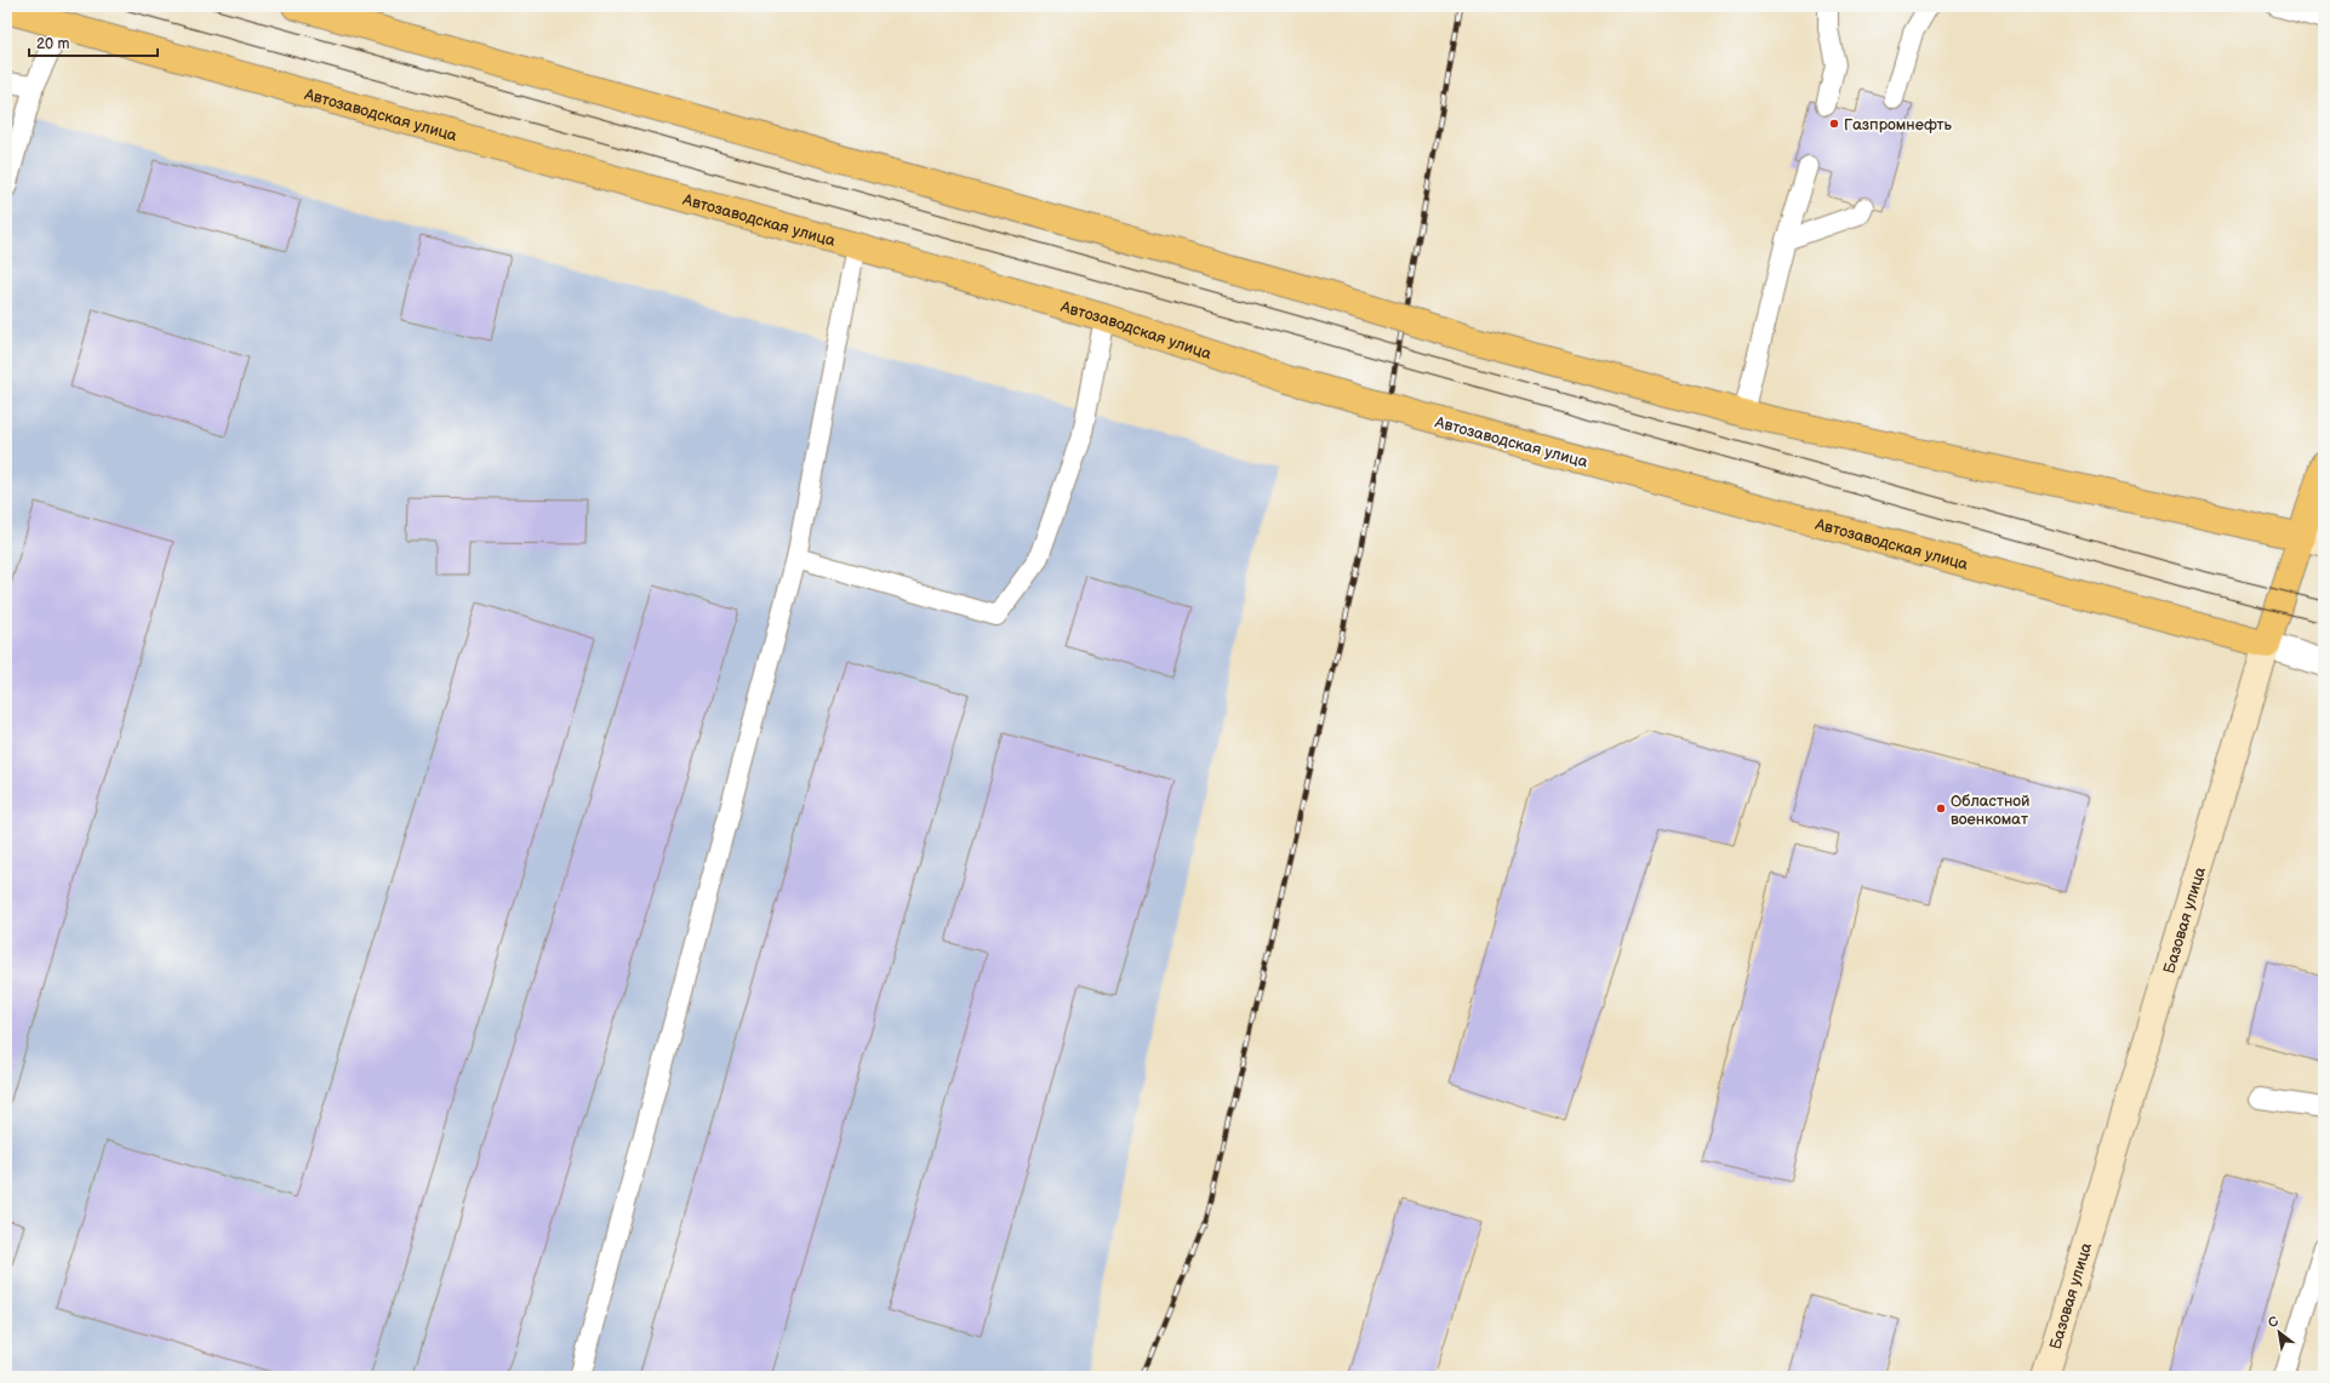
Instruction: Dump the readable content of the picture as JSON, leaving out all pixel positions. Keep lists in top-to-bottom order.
{
  "streets": {
    "main road": ["Автозаводская улица", "Базовая улица"]
  },
  "crossings": [
    ["Автозаводская улица", "Базовая улица"]
  ],
  "places": ["Газпромнефть", "Областной военкомат"],
  "scale_bar": "20 m",
  "north": "top left"
}
